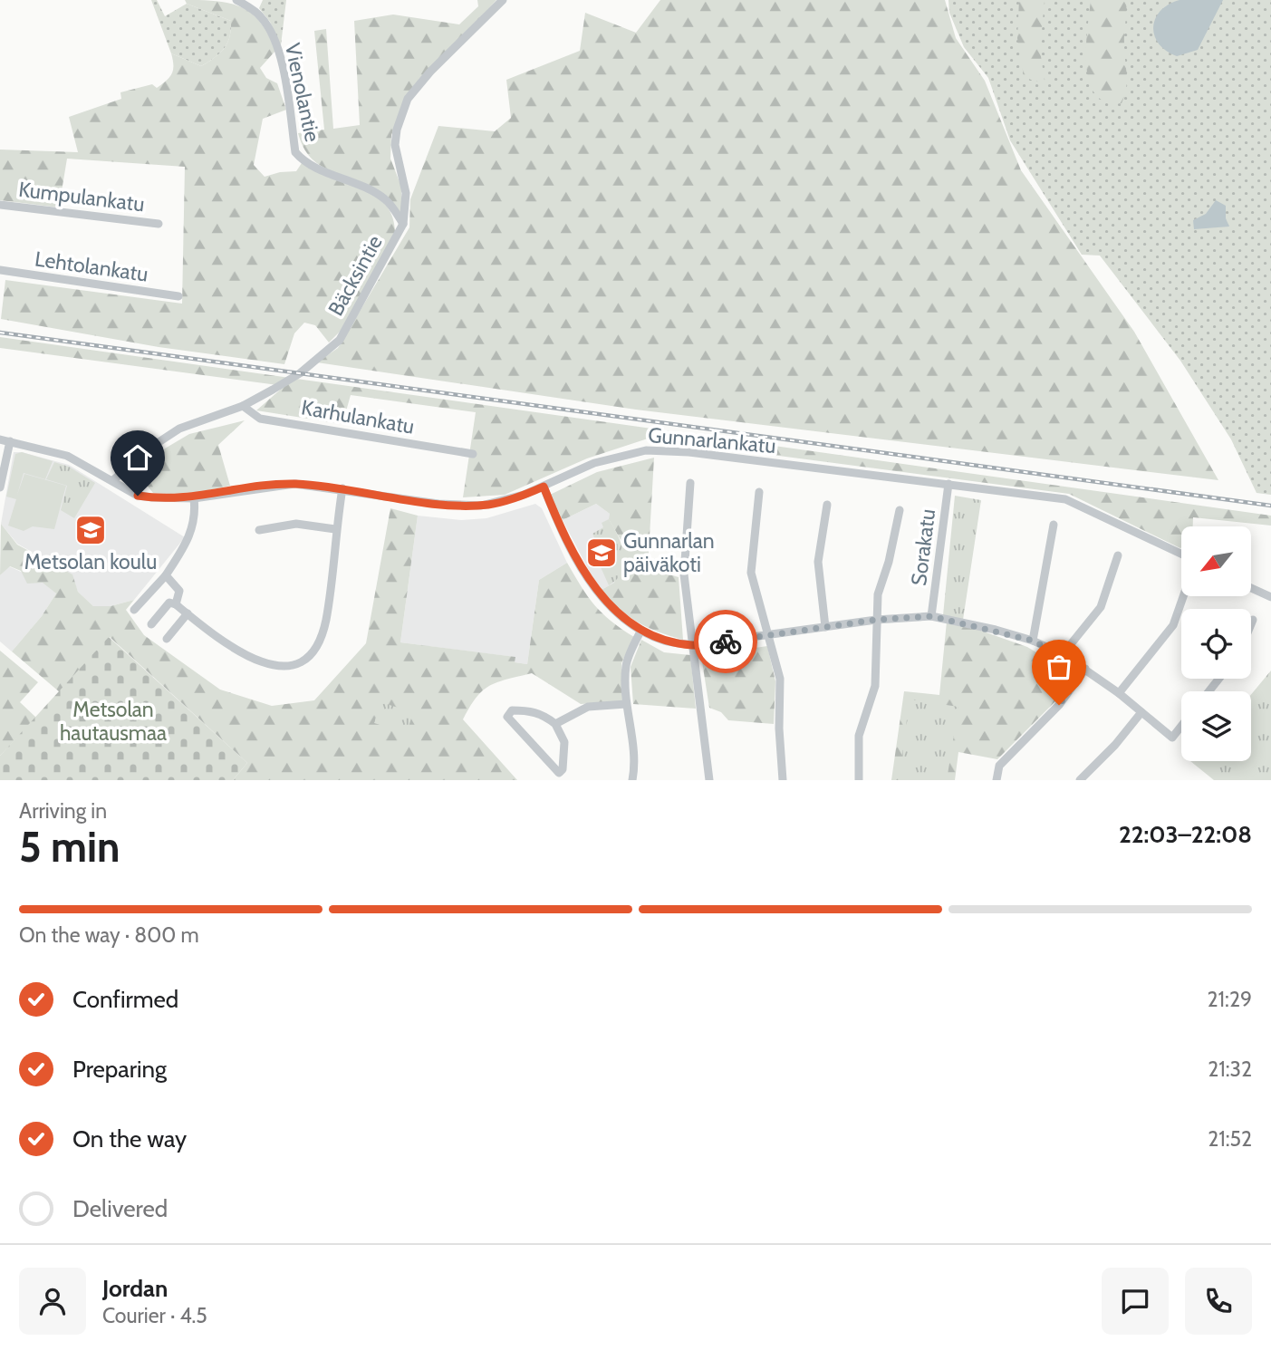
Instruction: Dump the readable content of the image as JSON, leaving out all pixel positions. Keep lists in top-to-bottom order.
{
  "streets": {
    "street": [
      "Vienolantie",
      "Kumpulankatu",
      "Lehtolankatu",
      "Bäcksintie",
      "Karhulankatu",
      "Gunnarlankatu",
      "Sorakatu"
    ]
  },
  "crossings": [
    ["Vienolantie", "Bäcksintie"],
    ["Bäcksintie", "Karhulankatu"],
    ["Bäcksintie", "Gunnarlankatu"],
    ["Gunnarlankatu", "Sorakatu"]
  ],
  "parks": ["Metsolan hautausmaa"],
  "places": {
    "school or university": ["Metsolan koulu", "Gunnarlan päiväkoti"]
  },
  "north": "bottom left",
  "page": {
    "heading": ["5 min", "Arriving in", "22:03–22:08"],
    "panel": ["Jordan", "Courier · 4.5"],
    "bar": "On the way · 800 m",
    "list": [
      ["Confirmed", "21:29"],
      ["Preparing", "21:32"],
      ["On the way", "21:52"],
      "Delivered"
    ]
  }
}
